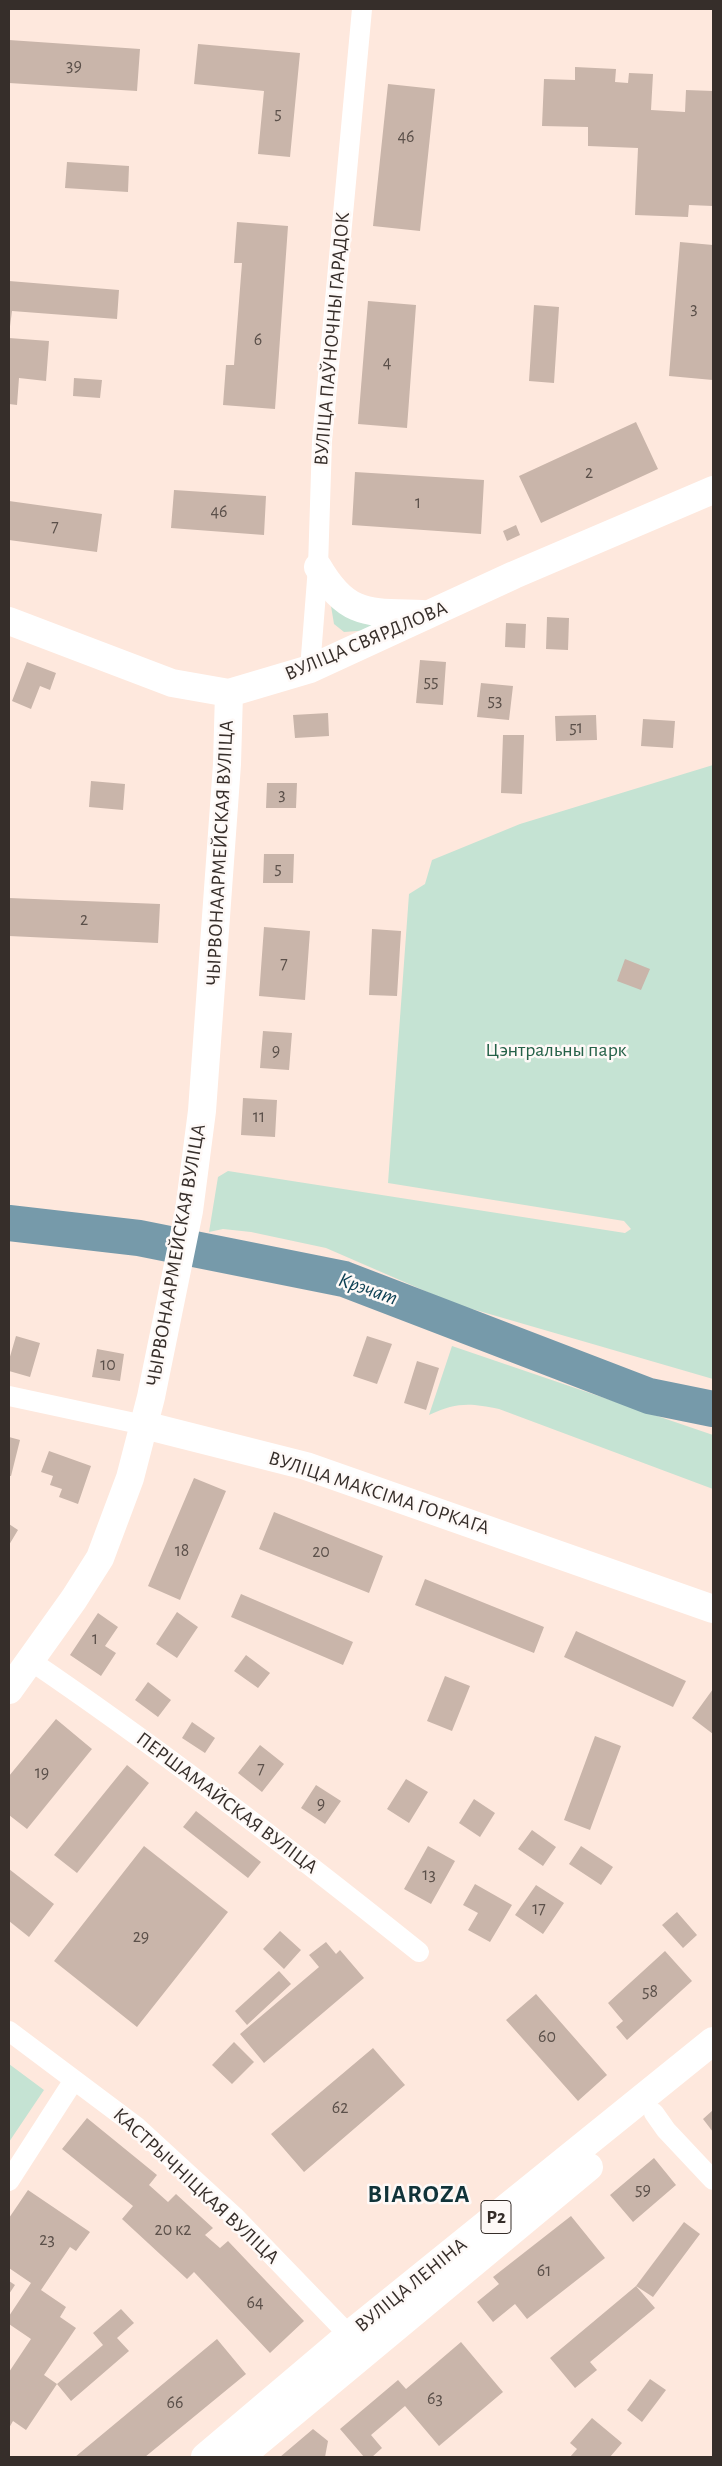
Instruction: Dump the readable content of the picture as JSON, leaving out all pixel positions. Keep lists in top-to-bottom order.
{
  "streets": {
    "main road": [
      "ВУЛІЦА СВЯРДЛОВА",
      "ЧЫРВОНААРМЕЙСКАЯ ВУЛІЦА",
      "ВУЛІЦА МАКСІМА ГОРКАГА",
      "Р2",
      "ВУЛІЦА ЛЕНІНА"
    ],
    "street": ["ВУЛІЦА ПАЎНОЧНЫ ГАРАДОК", "ПЕРШАМАЙСКАЯ ВУЛІЦА", "КАСТРЫЧНІЦКАЯ ВУЛІЦА"]
  },
  "crossings": [
    ["ВУЛІЦА ПАЎНОЧНЫ ГАРАДОК", "ВУЛІЦА СВЯРДЛОВА"],
    ["ВУЛІЦА СВЯРДЛОВА", "ЧЫРВОНААРМЕЙСКАЯ ВУЛІЦА"],
    ["ЧЫРВОНААРМЕЙСКАЯ ВУЛІЦА", "ВУЛІЦА МАКСІМА ГОРКАГА"],
    ["ЧЫРВОНААРМЕЙСКАЯ ВУЛІЦА", "ПЕРШАМАЙСКАЯ ВУЛІЦА"],
    ["КАСТРЫЧНІЦКАЯ ВУЛІЦА", "ВУЛІЦА ЛЕНІНА"]
  ],
  "districts": ["BIAROZA"],
  "water": ["Крэчат"],
  "parks": ["Цэнтральны парк"],
  "house_numbers": [
    "39",
    "5",
    "46",
    "3",
    "6",
    "4",
    "2",
    "1",
    "46",
    "7",
    "55",
    "53",
    "51",
    "3",
    "5",
    "2",
    "7",
    "9",
    "11",
    "10",
    "18",
    "20",
    "1",
    "7",
    "19",
    "9",
    "13",
    "17",
    "29",
    "58",
    "60",
    "62",
    "59",
    "20 к2",
    "23",
    "61",
    "64",
    "63",
    "66"
  ]
}
